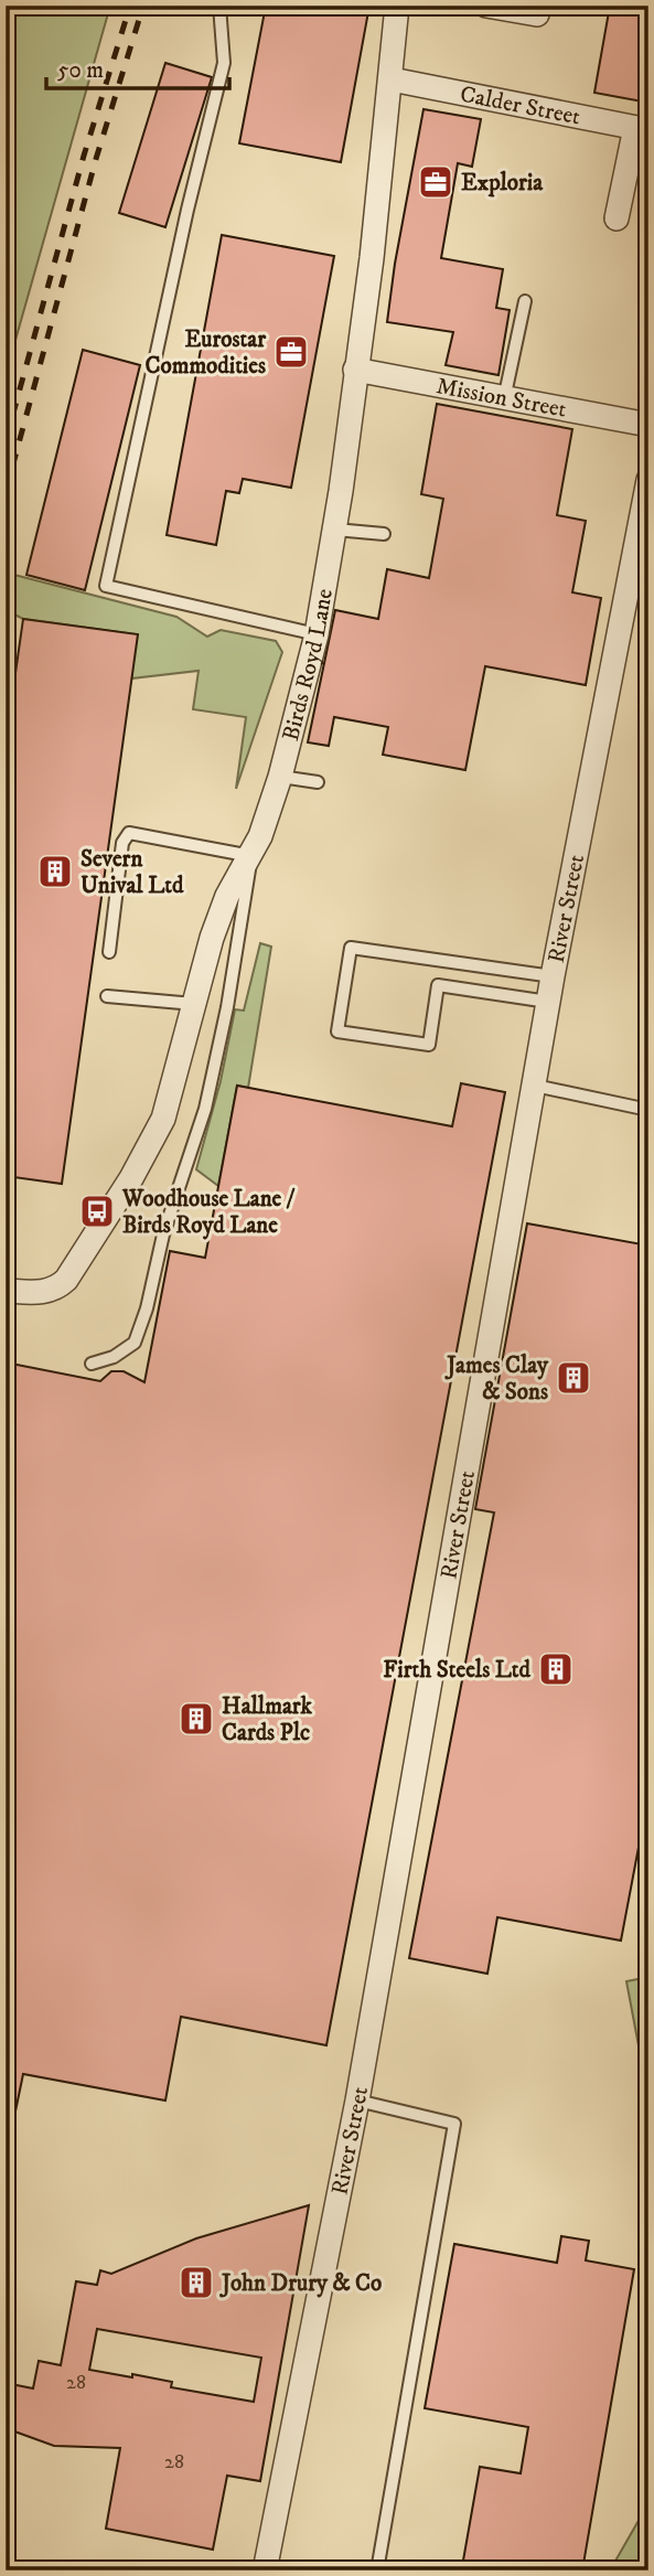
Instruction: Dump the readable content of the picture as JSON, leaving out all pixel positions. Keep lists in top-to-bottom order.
{
  "streets": {
    "street": [
      "Calder Street",
      "Mission Street",
      "Birds Royd Lane",
      "River Street"
    ]
  },
  "crossings": [
    ["Calder Street", "Birds Royd Lane"],
    ["Mission Street", "Birds Royd Lane"]
  ],
  "places": {
    "office": ["Exploria", "Eurostar Commodities"],
    "building": [
      "Severn Unival Ltd",
      "James Clay & Sons",
      "Firth Steels Ltd",
      "Hallmark Cards Plc",
      "John Drury & Co"
    ],
    "bus stop": ["Woodhouse Lane / Birds Royd Lane"]
  },
  "house_numbers": ["28", "28"],
  "scale_bar": "50 m"
}
